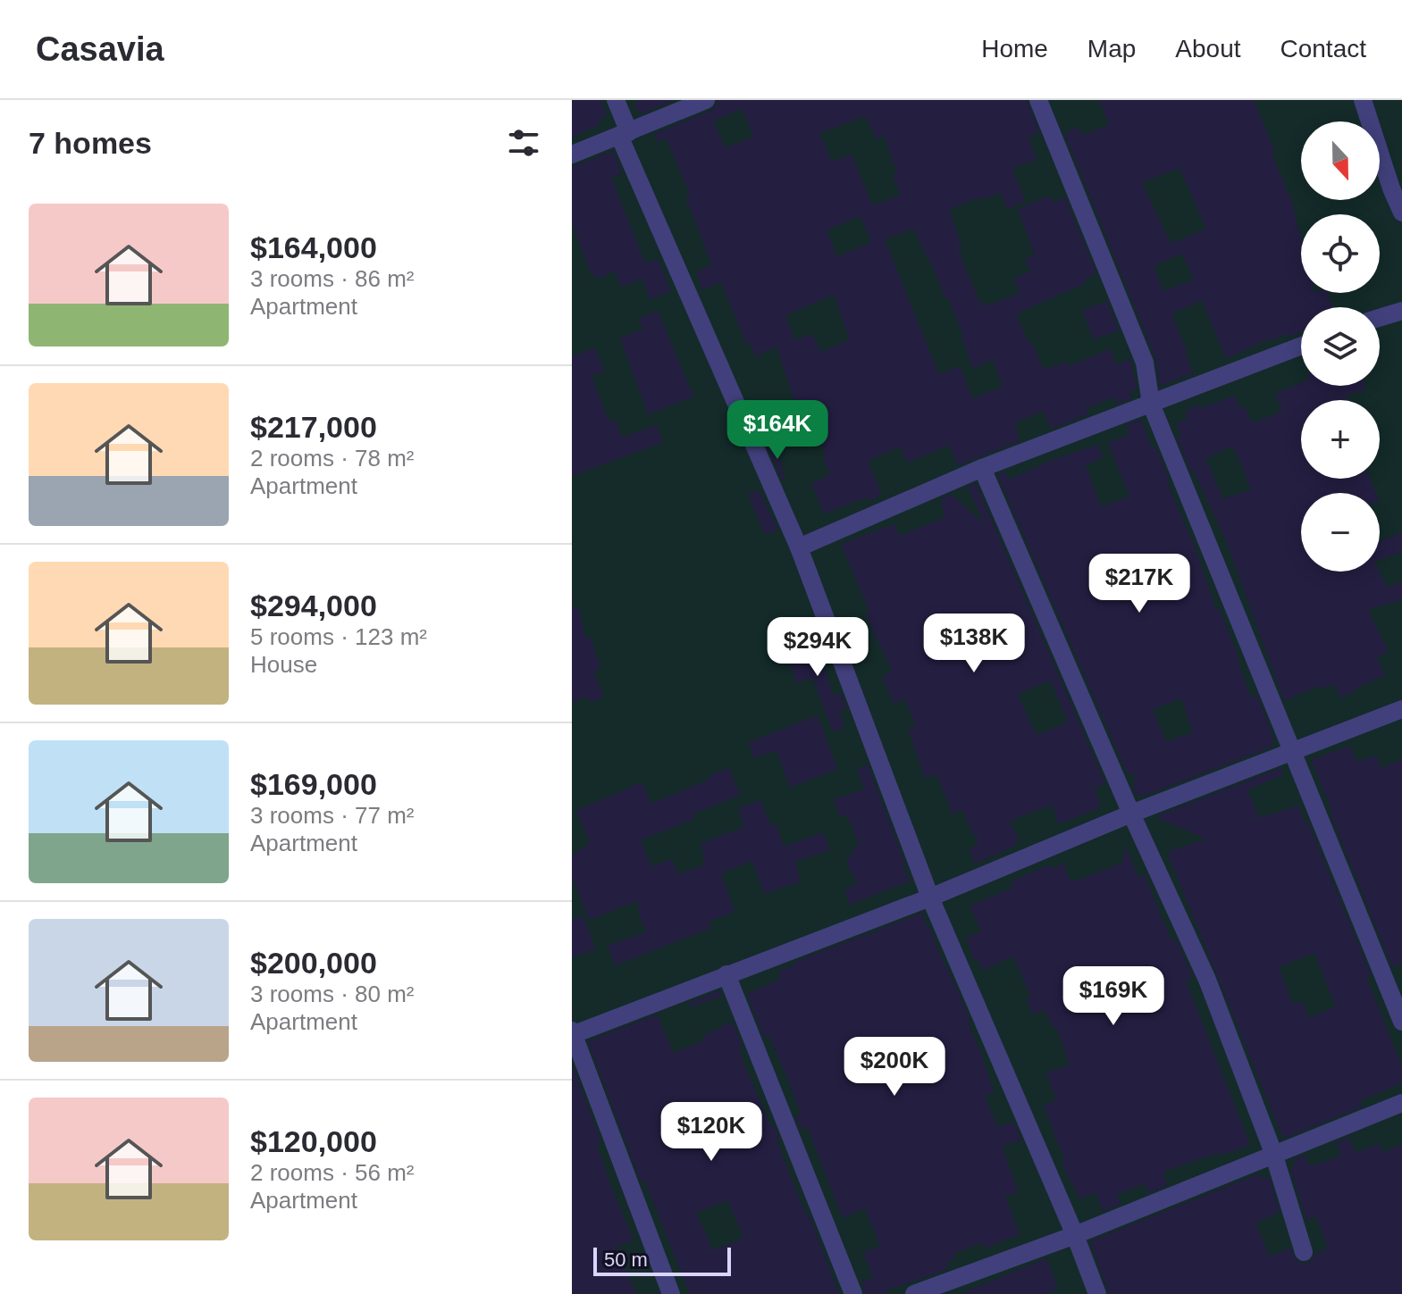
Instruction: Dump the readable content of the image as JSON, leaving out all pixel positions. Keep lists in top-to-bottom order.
{
  "scale_bar": "50 m",
  "north": "bottom",
  "page": {
    "header": "Casavia",
    "nav": [
      "Home",
      "Map",
      "About",
      "Contact"
    ],
    "heading": "7 homes",
    "map_buttons": ["+", "−"],
    "list": [
      {
        "name": "$164,000",
        "note": "3 rooms · 86 m² · Apartment"
      },
      {
        "name": "$217,000",
        "note": "2 rooms · 78 m² · Apartment"
      },
      {
        "name": "$294,000",
        "note": "5 rooms · 123 m² · House"
      },
      {
        "name": "$169,000",
        "note": "3 rooms · 77 m² · Apartment"
      },
      {
        "name": "$200,000",
        "note": "3 rooms · 80 m² · Apartment"
      },
      {
        "name": "$120,000",
        "note": "2 rooms · 56 m² · Apartment"
      }
    ],
    "price": [
      "$164K",
      "$217K",
      "$138K",
      "$294K",
      "$169K",
      "$200K",
      "$120K"
    ],
    "scale": "50 m"
  }
}
